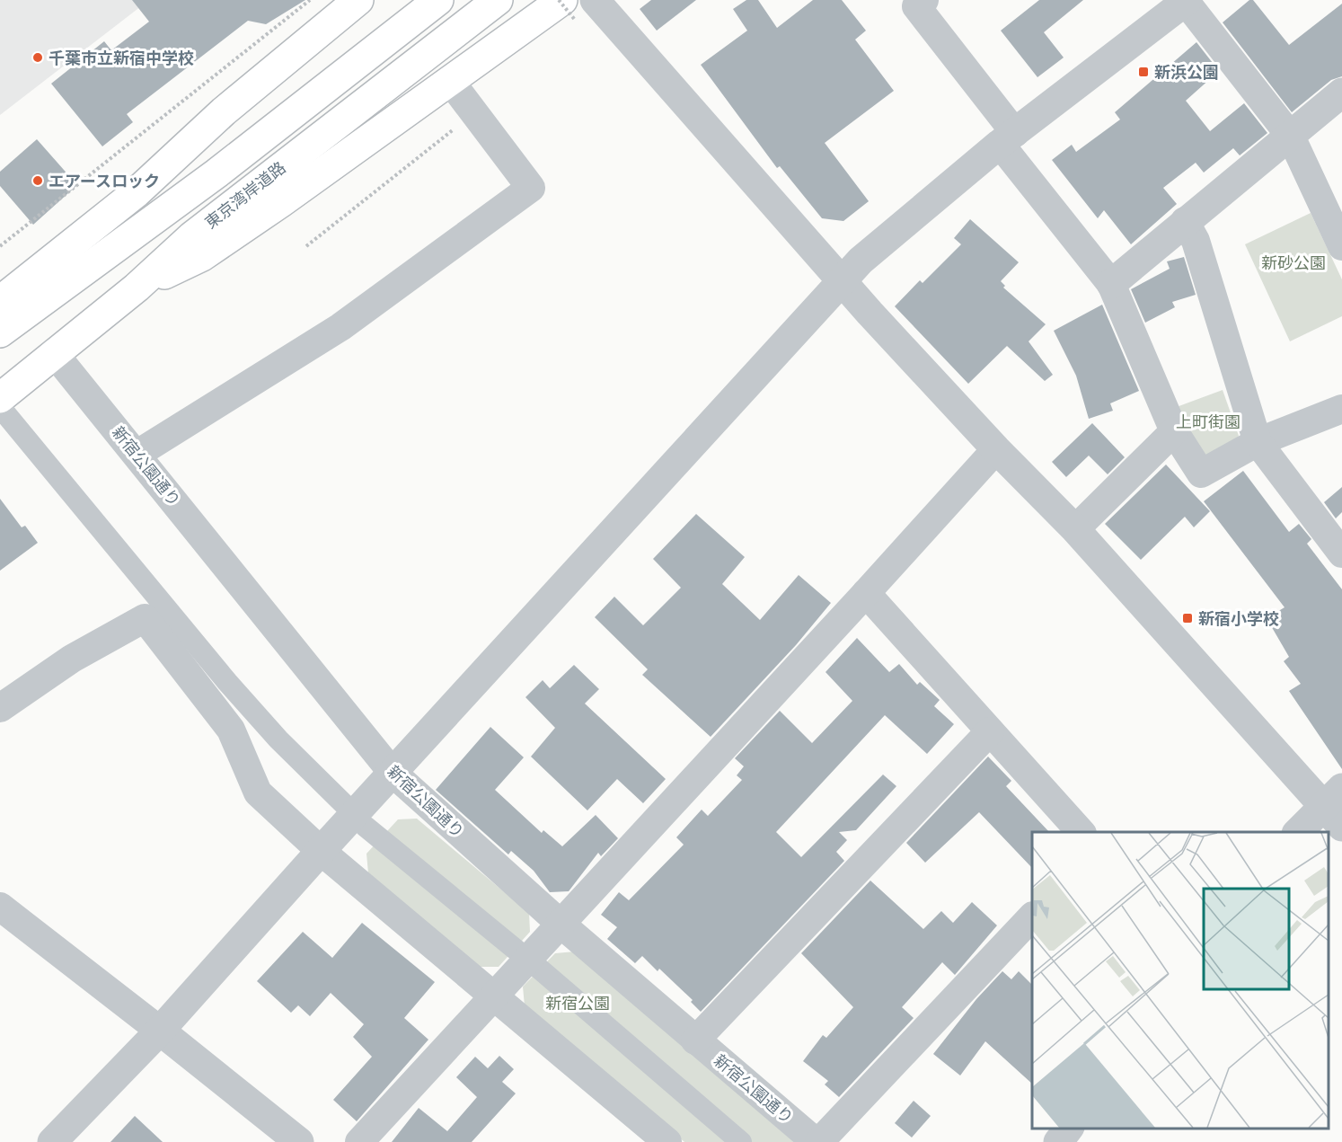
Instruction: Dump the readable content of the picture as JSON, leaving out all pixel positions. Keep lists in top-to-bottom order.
{
  "streets": {
    "highway": ["東京湾岸道路"],
    "street": ["新宿公園通り"]
  },
  "crossings": [
    ["東京湾岸道路", "新宿公園通り"]
  ],
  "parks": ["新砂公園", "上町街園", "新宿公園"],
  "places": {
    "other": ["千葉市立新宿中学校", "エアースロック"],
    "transit": ["新浜公園", "新宿小学校"]
  }
}
